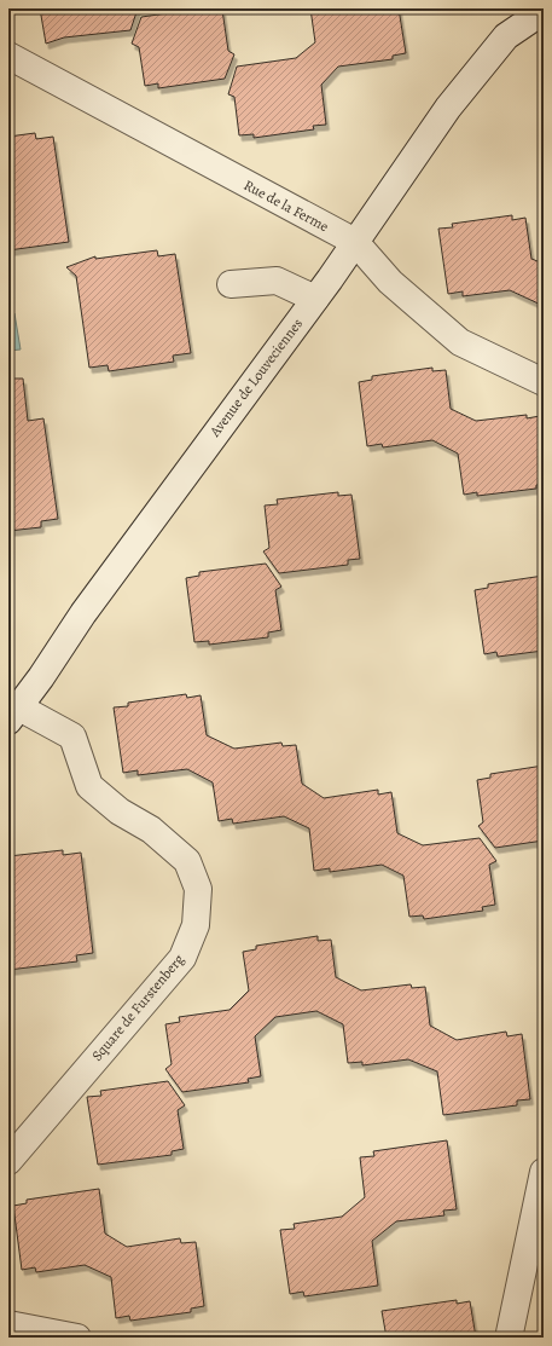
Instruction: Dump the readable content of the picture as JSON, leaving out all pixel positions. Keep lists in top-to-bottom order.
{
  "streets": {
    "street": ["Rue de la Ferme", "Avenue de Louveciennes", "Square de Furstenberg"]
  },
  "crossings": [
    ["Rue de la Ferme", "Avenue de Louveciennes"],
    ["Avenue de Louveciennes", "Square de Furstenberg"]
  ]
}
